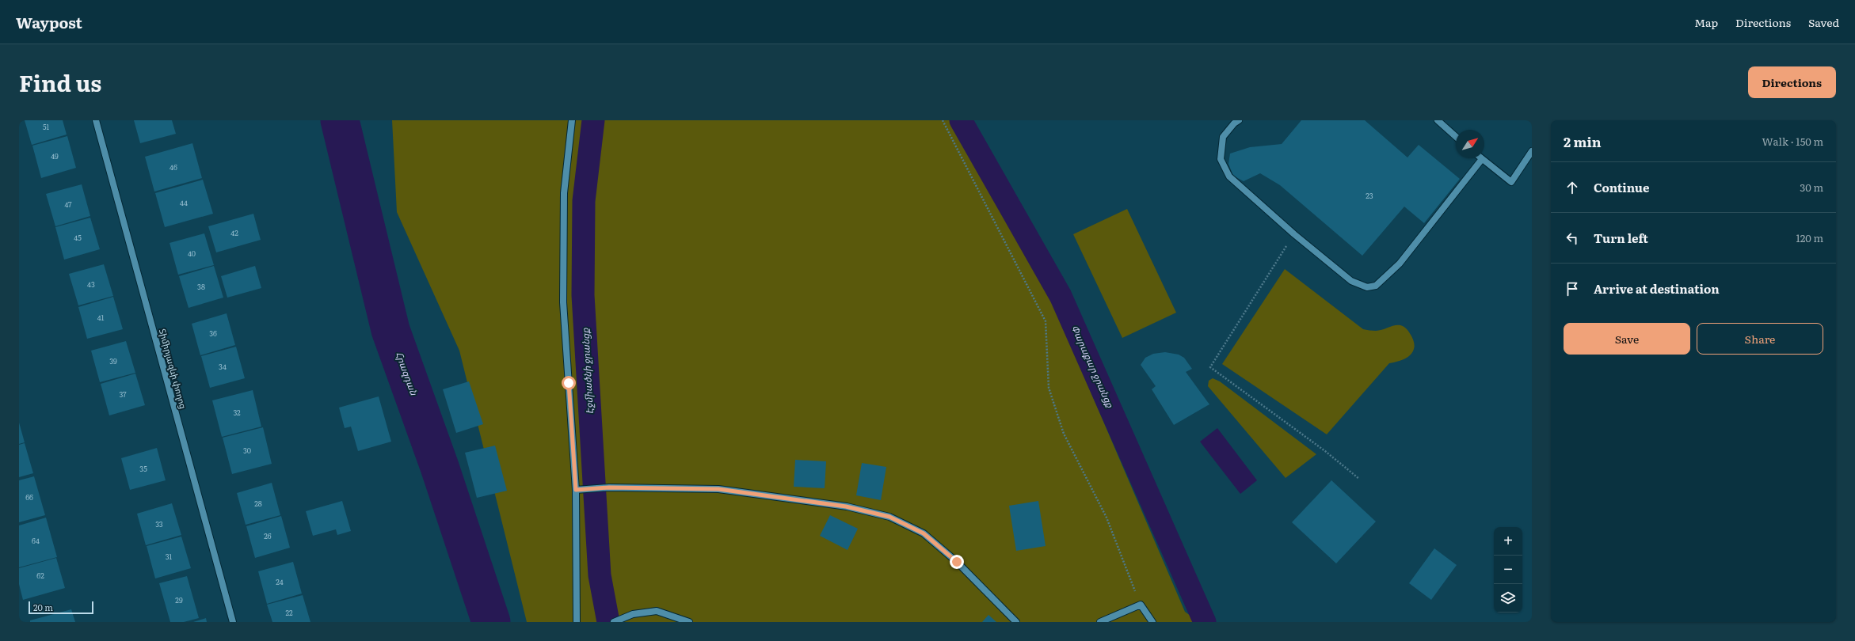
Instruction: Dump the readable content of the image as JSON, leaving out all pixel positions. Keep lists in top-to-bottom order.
{
  "streets": {
    "street": ["Տիմիրյազևի փողոց"]
  },
  "water": ["Փարաքար ջրանցք", "Էջմիածնի ջրանցք", "Հրազդան"],
  "house_numbers": [
    "51",
    "49",
    "46",
    "23",
    "44",
    "47",
    "42",
    "45",
    "40",
    "43",
    "38",
    "41",
    "36",
    "39",
    "34",
    "37",
    "32",
    "30",
    "35",
    "66",
    "28",
    "33",
    "26",
    "64",
    "31",
    "62",
    "24",
    "29",
    "22"
  ],
  "scale_bar": "20 m",
  "north": "top right",
  "page": {
    "header": "Waypost",
    "nav": ["Map", "Directions", "Saved"],
    "title": "Find us",
    "buttons": [
      "Directions",
      ["Save", "Share"]
    ],
    "heading": ["2 min", "Walk · 150 m"],
    "list": [
      ["Continue", "30 m"],
      ["Turn left", "120 m"],
      "Arrive at destination"
    ],
    "map_buttons": ["+", "−"],
    "scale": "20 m"
  }
}
